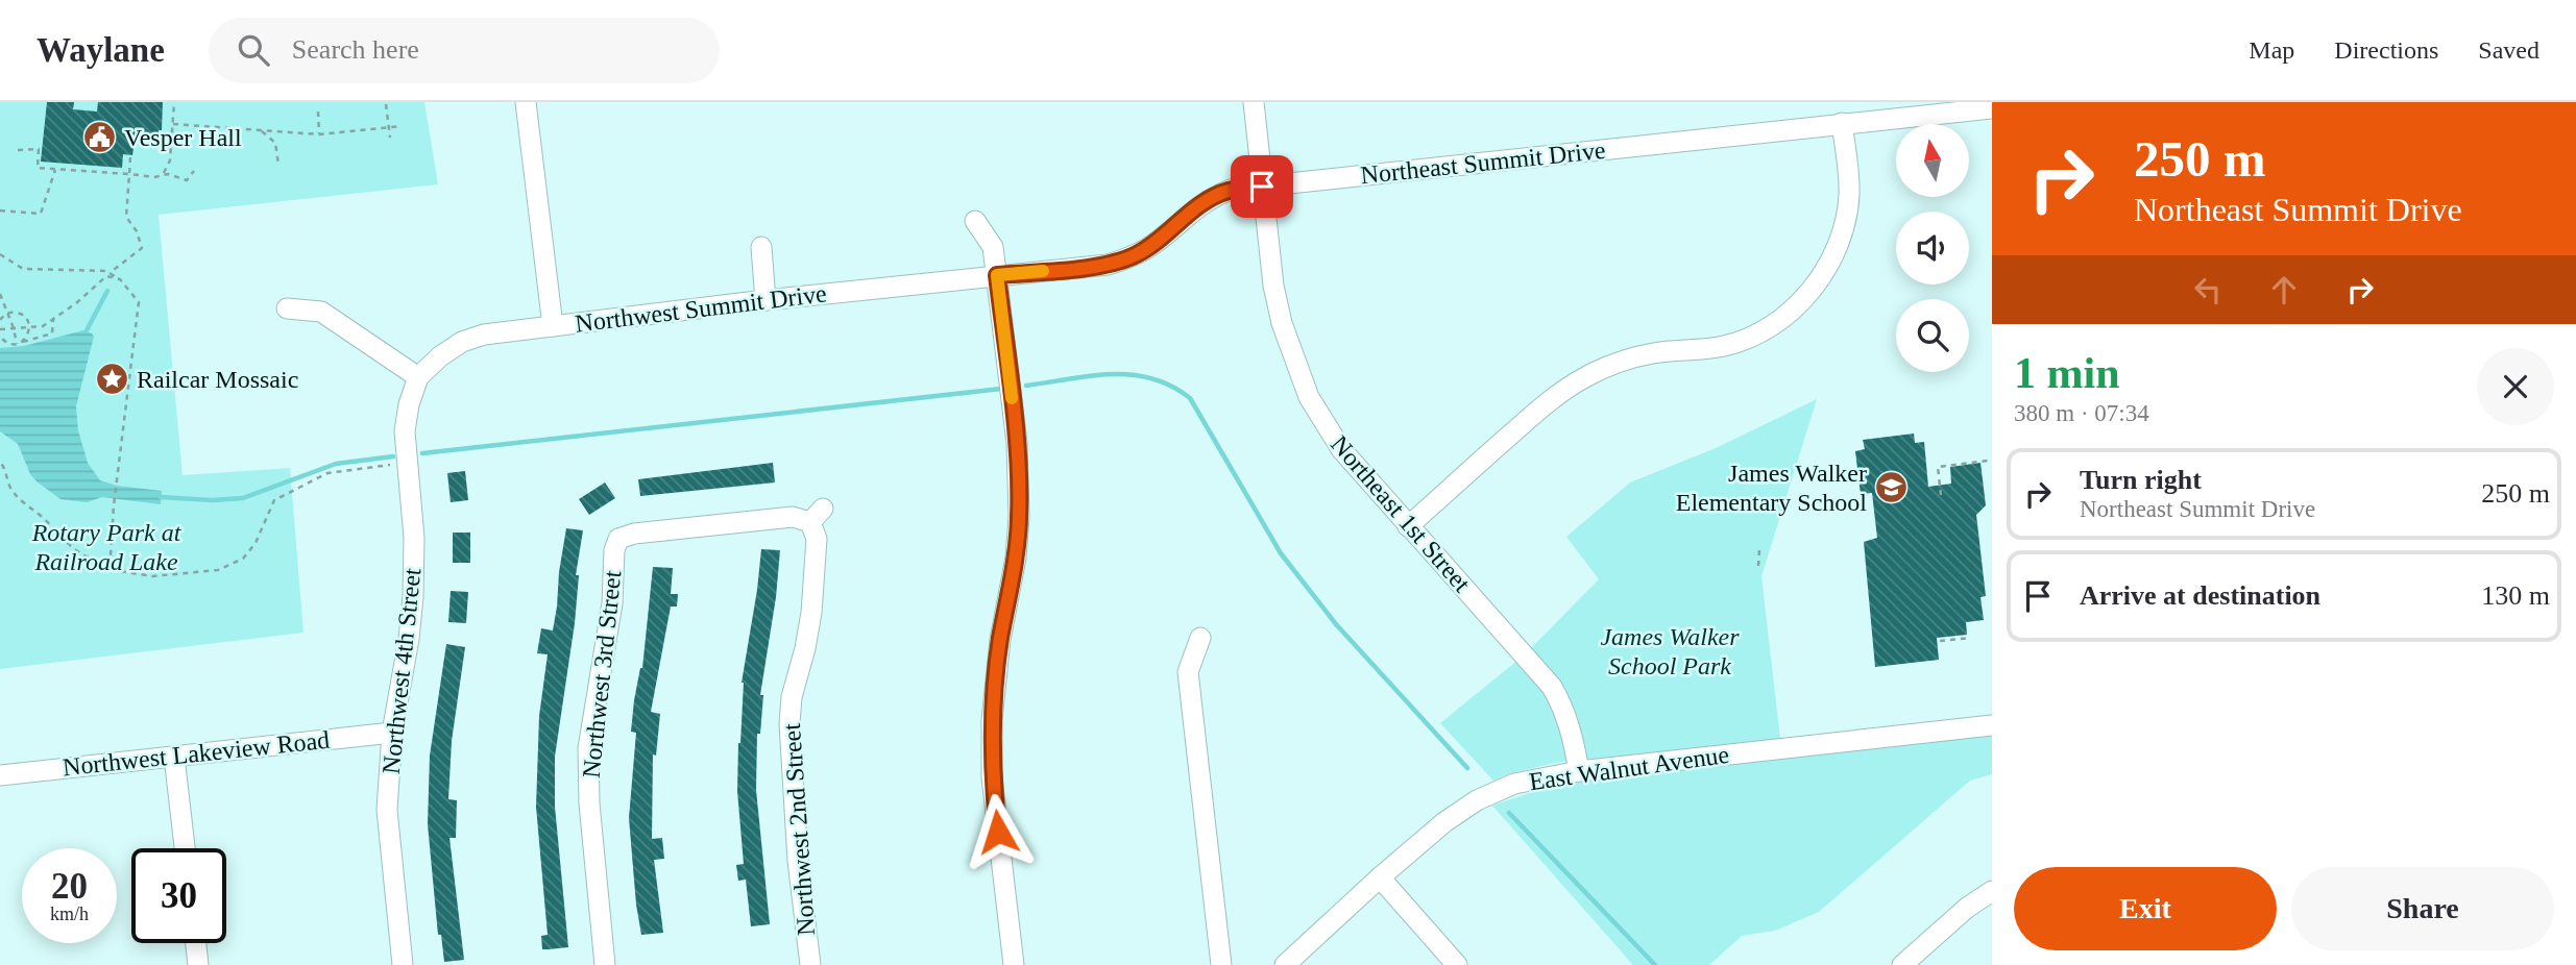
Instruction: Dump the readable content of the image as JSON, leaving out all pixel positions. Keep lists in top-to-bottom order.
{
  "streets": {
    "street": [
      "Northeast Summit Drive",
      "Northwest Summit Drive",
      "Northeast 1st Street",
      "Northwest 4th Street",
      "Northwest 3rd Street",
      "Northwest Lakeview Road",
      "East Walnut Avenue",
      "Northwest 2nd Street"
    ]
  },
  "crossings": [
    ["Northeast Summit Drive", "Northwest Summit Drive"],
    ["Northeast Summit Drive", "Northeast 1st Street"],
    ["Northwest Summit Drive", "Northwest 4th Street"],
    ["Northeast 1st Street", "East Walnut Avenue"],
    ["Northwest 4th Street", "Northwest Lakeview Road"],
    ["Northwest 3rd Street", "Northwest 2nd Street"]
  ],
  "parks": ["Rotary Park at Railroad Lake", "James Walker School Park"],
  "places": {
    "public building": ["Vesper Hall"],
    "place": ["Railcar Mossaic"],
    "school or university": ["James Walker Elementary School"]
  },
  "north": "top",
  "page": {
    "header": "Waylane",
    "search": "Search here",
    "nav": ["Map", "Directions", "Saved"],
    "turn": ["250 m", "Northeast Summit Drive"],
    "heading": ["1 min", "380 m · 07:34"],
    "list": [
      {
        "name": "Turn right",
        "note": "Northeast Summit Drive",
        "value": "250 m"
      },
      {
        "name": "Arrive at destination",
        "value": "130 m"
      }
    ],
    "speed": "20 km/h",
    "limit": "30",
    "buttons": ["Exit", "Share"]
  }
}
